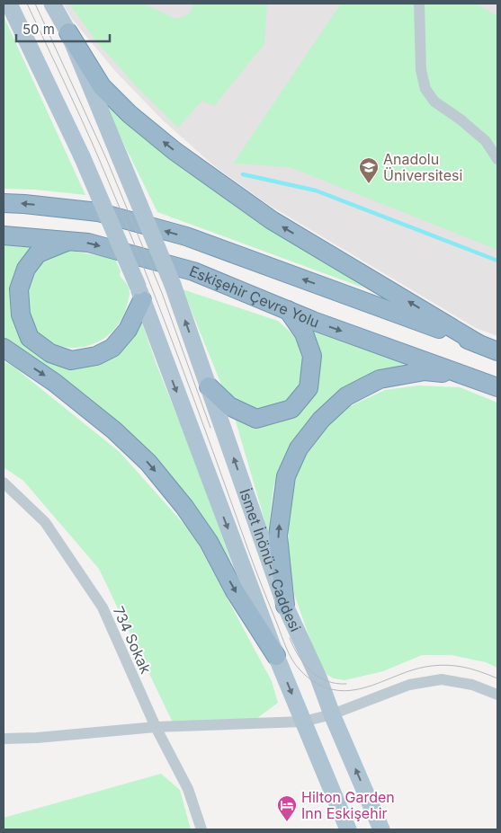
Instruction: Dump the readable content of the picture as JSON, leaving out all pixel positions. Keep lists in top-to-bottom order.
{
  "streets": {
    "highway": ["Eskişehir Çevre Yolu"],
    "main road": ["İsmet İnönü-1 Caddesi"],
    "street": ["734 Sokak"]
  },
  "places": {
    "school or university": ["Anadolu Üniversitesi"],
    "hotel": ["Hilton Garden Inn Eskişehir"]
  },
  "scale_bar": "50 m"
}
